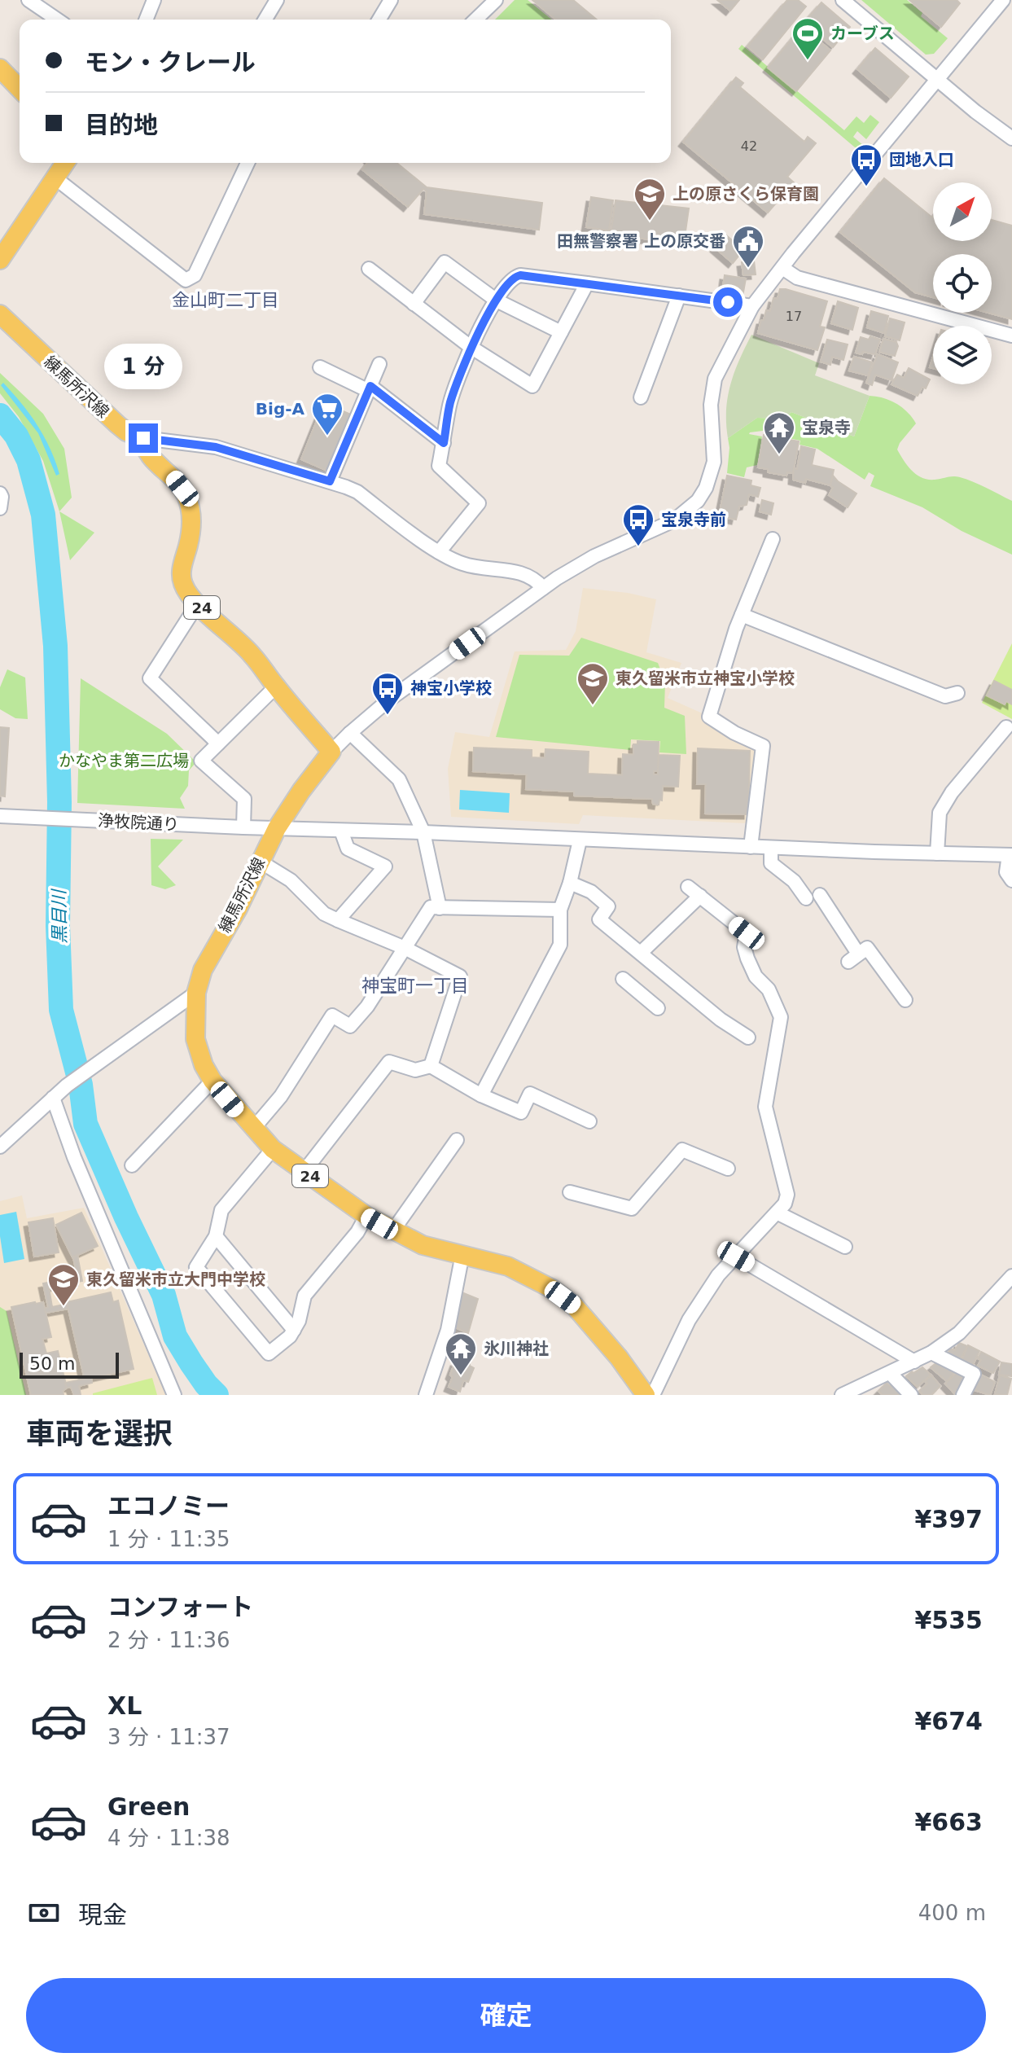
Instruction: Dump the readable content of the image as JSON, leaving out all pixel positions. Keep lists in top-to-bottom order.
{
  "streets": {
    "main road": ["練馬所沢線", "24"],
    "street": ["浄牧院通り"]
  },
  "crossings": [
    ["練馬所沢線", "浄牧院通り"]
  ],
  "districts": ["金山町二丁目", "神宝町一丁目"],
  "water": ["黒目川"],
  "parks": ["かなやま第二広場"],
  "places": {
    "sports": ["カーブス"],
    "bus stop": ["団地入口", "宝泉寺前", "神宝小学校"],
    "school or university": ["上の原さくら保育園", "東久留米市立神宝小学校", "東久留米市立大門中学校"],
    "public building": ["田無警察署 上の原交番"],
    "supermarket": ["Big-A"],
    "temple": ["宝泉寺", "氷川神社"]
  },
  "house_numbers": ["42", "17"],
  "scale_bar": "50 m",
  "north": "top right",
  "page": {
    "banner": ["モン・クレール", "目的地"],
    "bubble": "1 分",
    "scale": "50 m",
    "heading": "車両を選択",
    "list": [
      {
        "name": "エコノミー",
        "note": "1 分 · 11:35",
        "value": "¥397"
      },
      {
        "name": "コンフォート",
        "note": "2 分 · 11:36",
        "value": "¥535"
      },
      {
        "name": "XL",
        "note": "3 分 · 11:37",
        "value": "¥674"
      },
      {
        "name": "Green",
        "note": "4 分 · 11:38",
        "value": "¥663"
      }
    ],
    "pay": ["現金", "400 m"],
    "buttons": "確定"
  }
}
